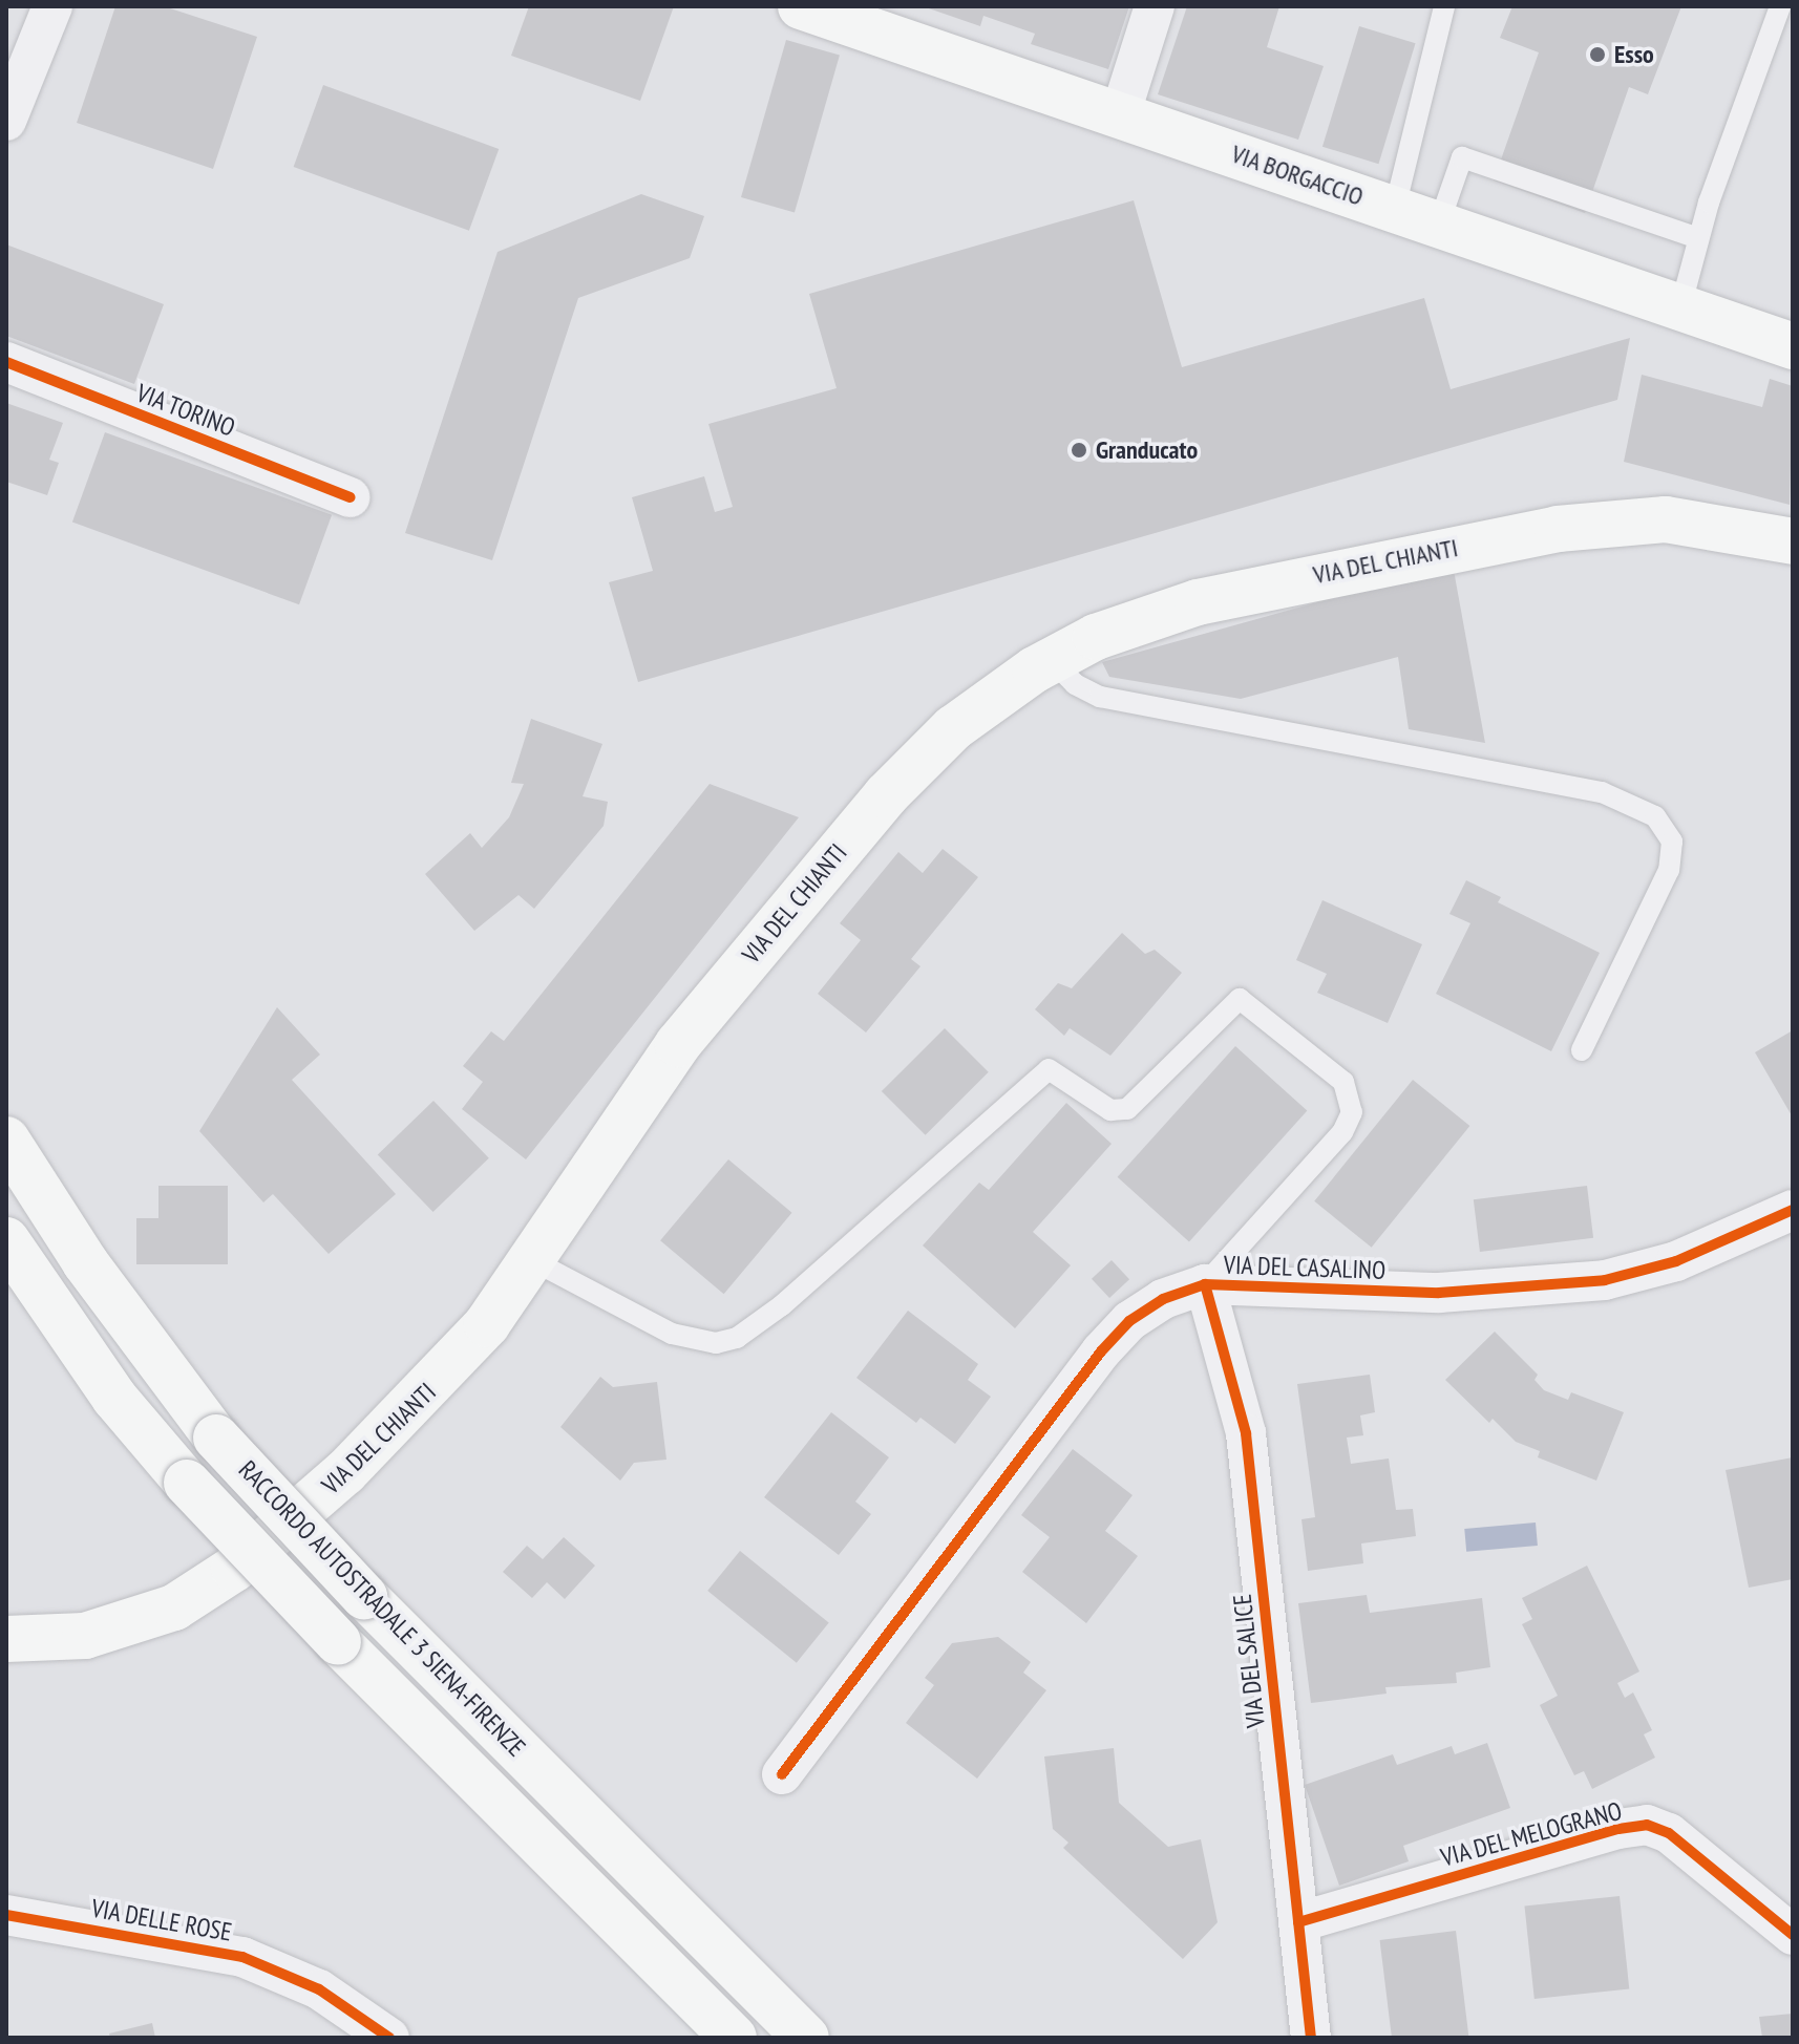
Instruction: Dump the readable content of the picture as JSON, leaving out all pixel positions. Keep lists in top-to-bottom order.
{
  "streets": {
    "main road": ["VIA BORGACCIO", "VIA DEL CHIANTI", "RACCORDO AUTOSTRADALE 3 SIENA-FIRENZE"],
    "street": [
      "VIA TORINO",
      "VIA DEL CASALINO",
      "VIA DEL SALICE",
      "VIA DEL MELOGRANO",
      "VIA DELLE ROSE"
    ]
  },
  "crossings": [
    ["VIA DEL CASALINO", "VIA DEL SALICE"],
    ["VIA DEL SALICE", "VIA DEL MELOGRANO"]
  ],
  "places": ["Esso", "Granducato"]
}
